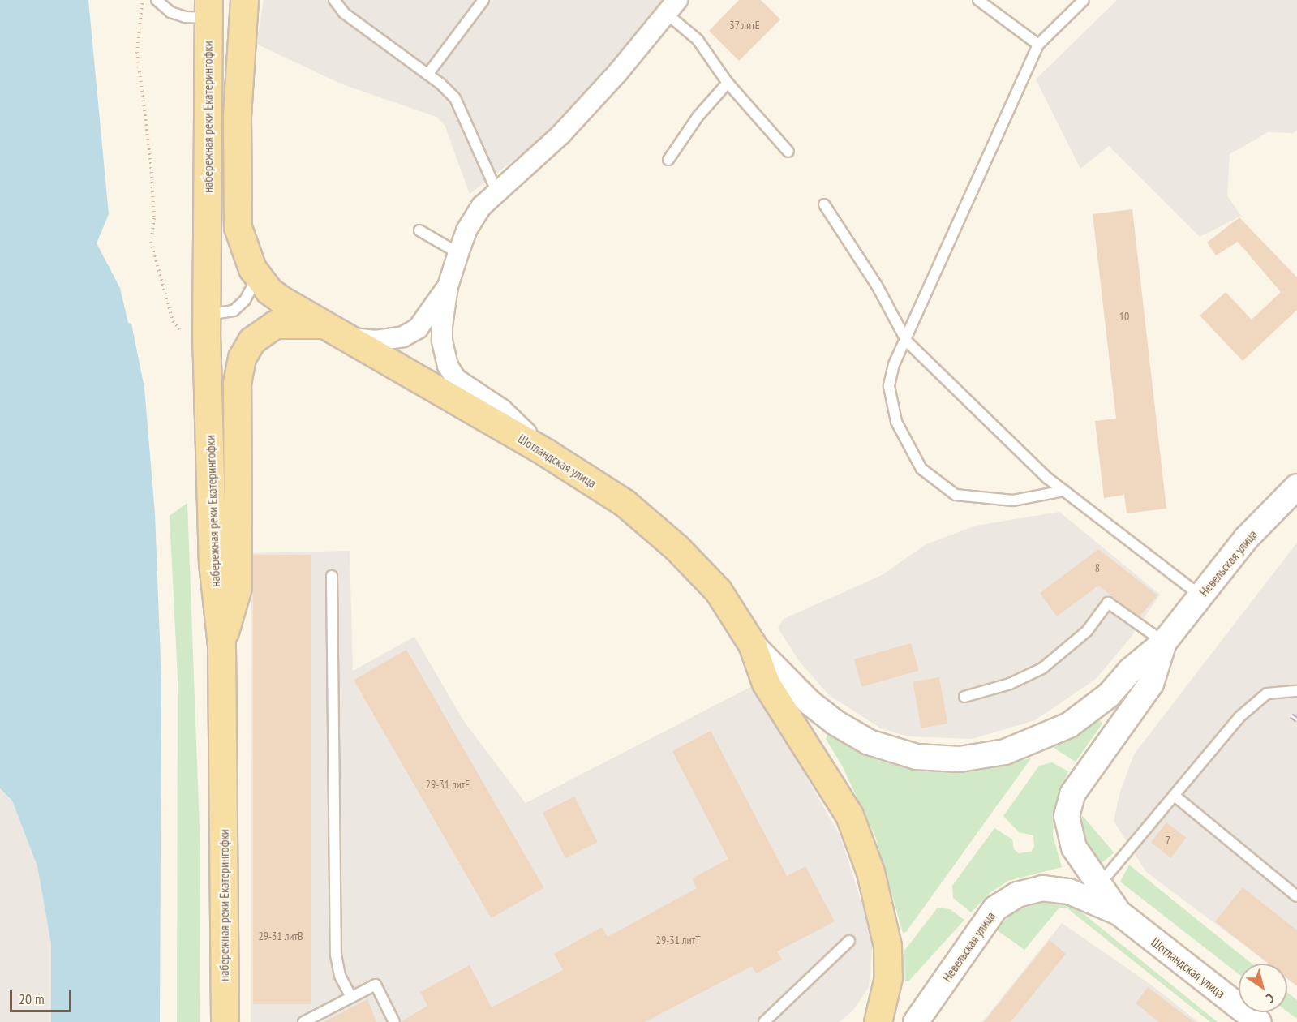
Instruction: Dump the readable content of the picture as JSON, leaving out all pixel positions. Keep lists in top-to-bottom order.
{
  "streets": {
    "main road": ["набережная реки Екатерингофки", "Шотландская улица"],
    "street": ["Невельская улица"]
  },
  "crossings": [
    ["Шотландская улица", "Невельская улица"]
  ],
  "house_numbers": [
    "37 литЕ",
    "10",
    "8",
    "29-31 литЕ",
    "7",
    "29-31 литВ",
    "29-31 литТ"
  ],
  "scale_bar": "20 m",
  "north": "bottom right"
}
